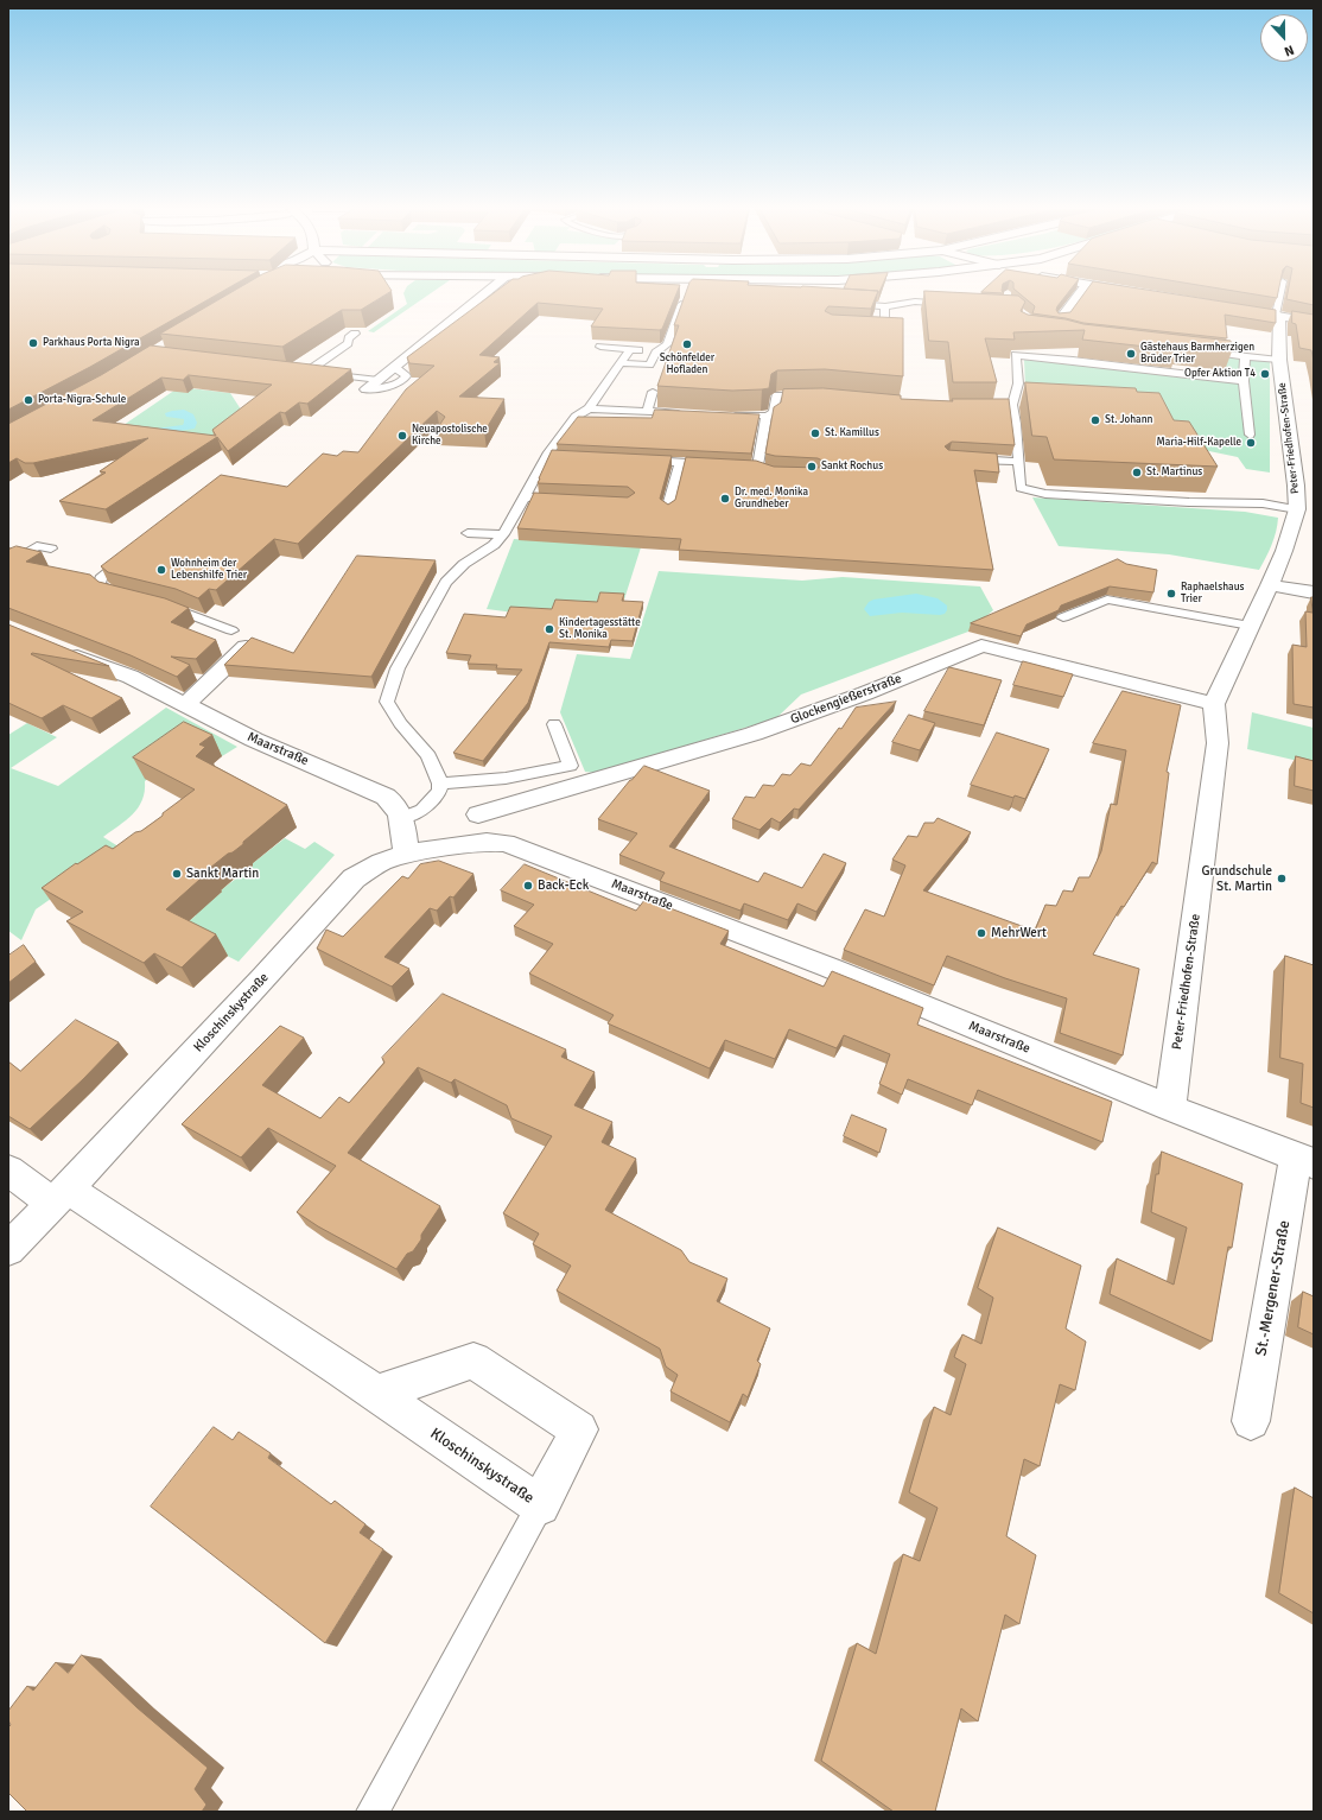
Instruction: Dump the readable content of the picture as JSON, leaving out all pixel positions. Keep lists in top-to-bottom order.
{
  "streets": {
    "street": [
      "Peter-Friedhofen-Straße",
      "Glockengießerstraße",
      "Maarstraße",
      "Kloschinskystraße",
      "St.-Mergener-Straße"
    ]
  },
  "crossings": [
    ["Peter-Friedhofen-Straße", "Glockengießerstraße"],
    ["Peter-Friedhofen-Straße", "Maarstraße"],
    ["Maarstraße", "Kloschinskystraße"],
    ["Maarstraße", "St.-Mergener-Straße"]
  ],
  "places": [
    "Parkhaus Porta Nigra",
    "Schönfelder Hofladen",
    "Gästehaus Barmherzigen Brüder Trier",
    "Opfer Aktion T4",
    "Porta-Nigra-Schule",
    "St. Johann",
    "St. Kamillus",
    "Neuapostolische Kirche",
    "Maria-Hilf-Kapelle",
    "Sankt Rochus",
    "St. Martinus",
    "Dr. med. Monika Grundheber",
    "Wohnheim der Lebenshilfe Trier",
    "Raphaelshaus Trier",
    "Kindertagesstätte St. Monika",
    "Sankt Martin",
    "Grundschule St. Martin",
    "Back-Eck",
    "MehrWert"
  ],
  "north": "bottom"
}
